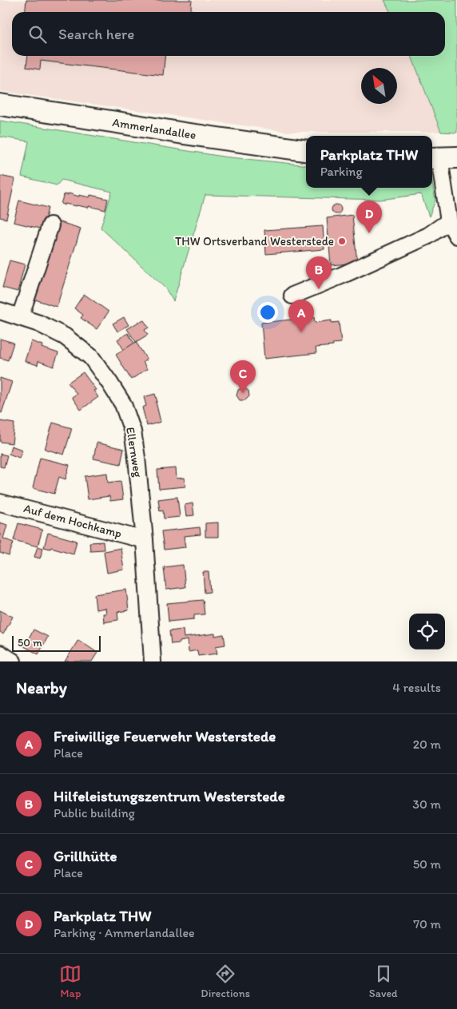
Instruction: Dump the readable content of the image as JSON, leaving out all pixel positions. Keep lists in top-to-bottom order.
{
  "streets": {
    "main road": ["Ammerlandallee"],
    "street": ["Ellernweg", "Auf dem Hochkamp"]
  },
  "crossings": [
    ["Ellernweg", "Auf dem Hochkamp"]
  ],
  "places": ["THW Ortsverband Westerstede"],
  "scale_bar": "50 m",
  "north": "top left",
  "page": {
    "search": "Search here",
    "popup": ["Parkplatz THW", "Parking"],
    "pins": [
      "D",
      "B",
      "A",
      "C"
    ],
    "scale": "50 m",
    "heading": ["Nearby", "4 results"],
    "list": [
      {
        "mark": "A",
        "name": "Freiwillige Feuerwehr Westerstede",
        "note": "Place",
        "value": "20 m"
      },
      {
        "mark": "B",
        "name": "Hilfeleistungszentrum Westerstede",
        "note": "Public building",
        "value": "30 m"
      },
      {
        "mark": "C",
        "name": "Grillhütte",
        "note": "Place",
        "value": "50 m"
      },
      {
        "mark": "D",
        "name": "Parkplatz THW",
        "note": "Parking · Ammerlandallee",
        "value": "70 m"
      }
    ],
    "nav": ["Map", "Directions", "Saved"]
  }
}
